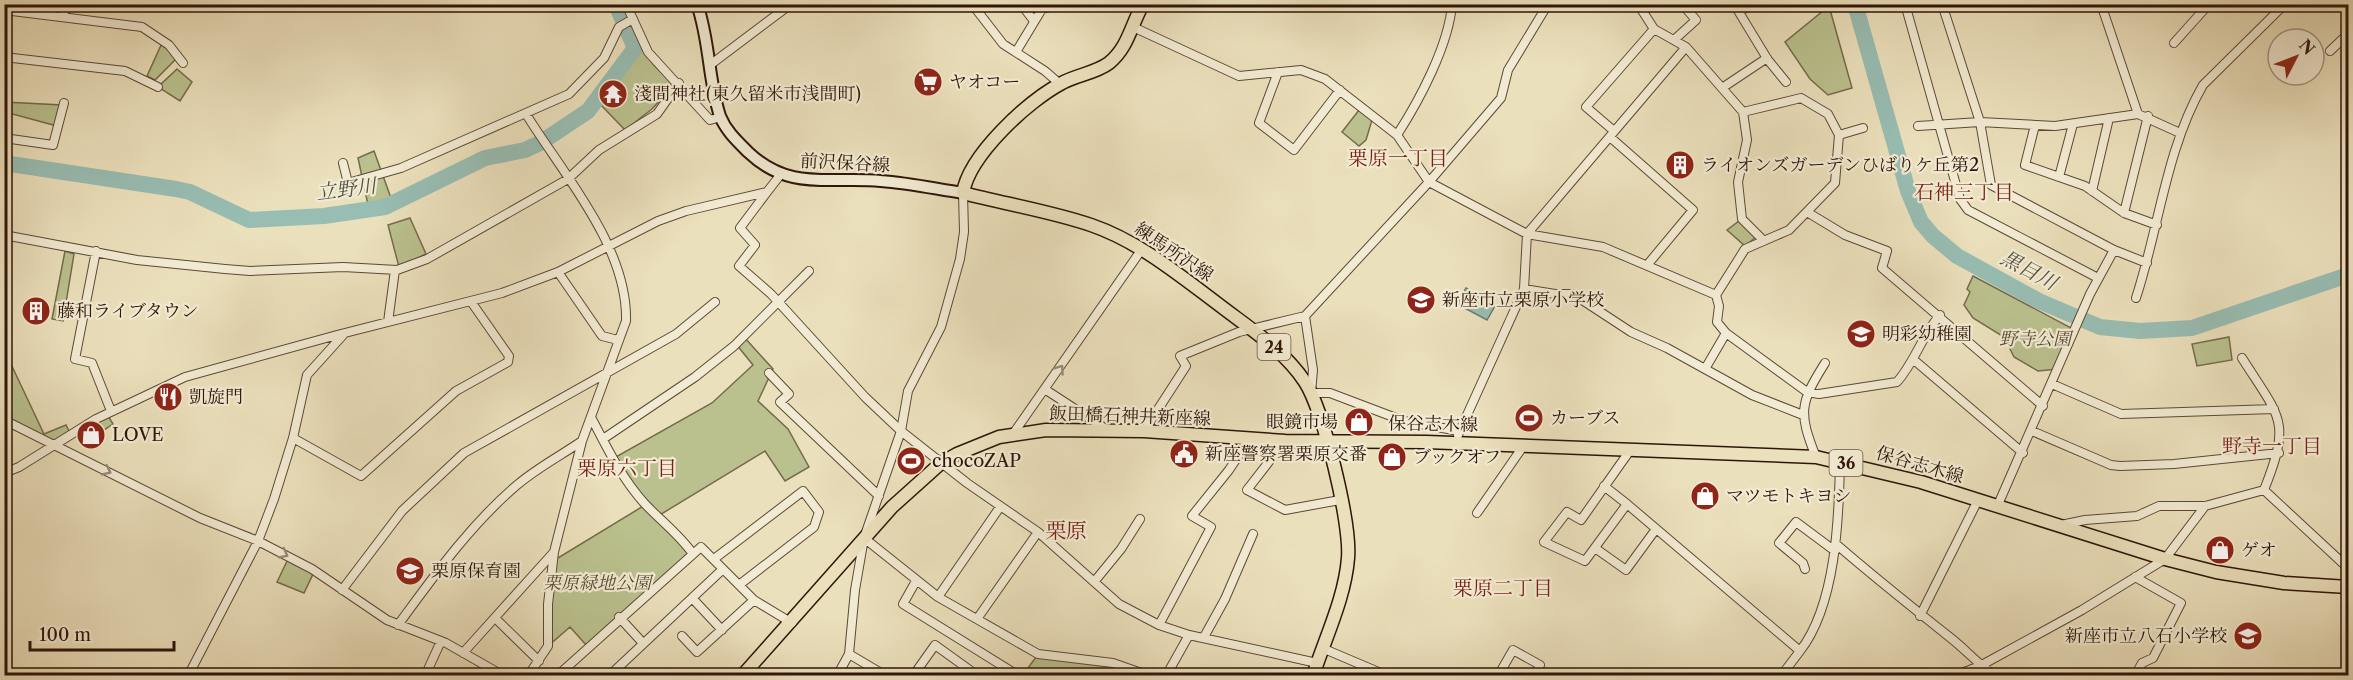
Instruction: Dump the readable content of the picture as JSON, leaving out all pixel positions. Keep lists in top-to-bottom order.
{
  "streets": {
    "main road": [
      "前沢保谷線",
      "練馬所沢線",
      "24",
      "飯田橋石神井新座線",
      "保谷志木線",
      "36"
    ]
  },
  "crossings": [
    ["前沢保谷線", "練馬所沢線"],
    ["練馬所沢線", "飯田橋石神井新座線"],
    ["練馬所沢線", "保谷志木線"],
    ["飯田橋石神井新座線", "保谷志木線"]
  ],
  "districts": [
    "栗原一丁目",
    "石神三丁目",
    "野寺一丁目",
    "栗原六丁目",
    "栗原",
    "栗原二丁目"
  ],
  "water": ["立野川", "黒目川"],
  "parks": ["野寺公園", "栗原緑地公園"],
  "places": {
    "supermarket": ["ヤオコー"],
    "temple": ["淺間神社(東久留米市浅間町)"],
    "building": ["ライオンズガーデンひばりケ丘第2", "藤和ライブタウン"],
    "school or university": [
      "新座市立栗原小学校",
      "明彩幼稚園",
      "栗原保育園",
      "新座市立八石小学校"
    ],
    "restaurant": ["凱旋門"],
    "sports": ["カーブス", "chocoZAP"],
    "shop": [
      "眼鏡市場",
      "LOVE",
      "ブックオフ",
      "マツモトキヨシ",
      "ゲオ"
    ],
    "public building": ["新座警察署栗原交番"]
  },
  "scale_bar": "100 m",
  "north": "top right"
}
